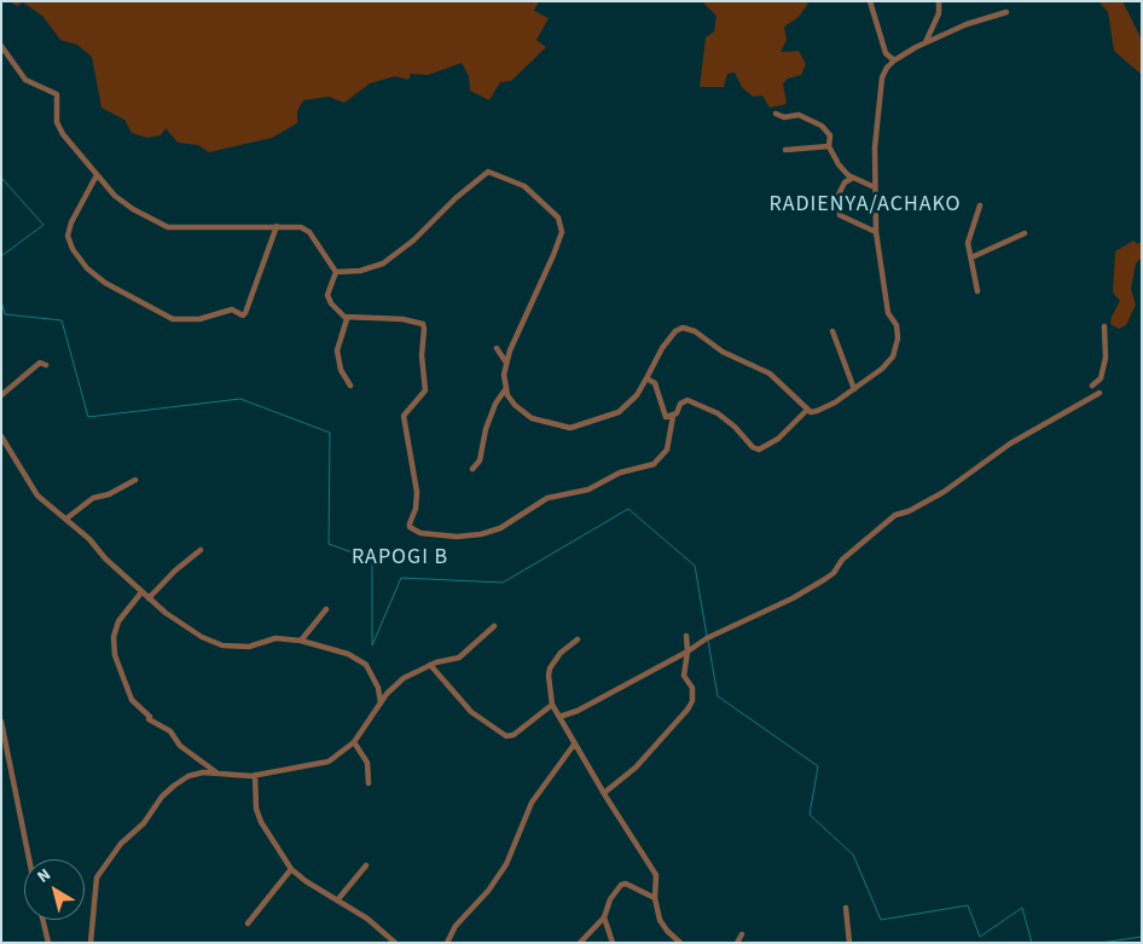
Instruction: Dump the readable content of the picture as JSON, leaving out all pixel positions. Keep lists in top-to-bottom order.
{
  "districts": ["RADIENYA/ACHAKO", "RAPOGI B"],
  "north": "top left"
}
